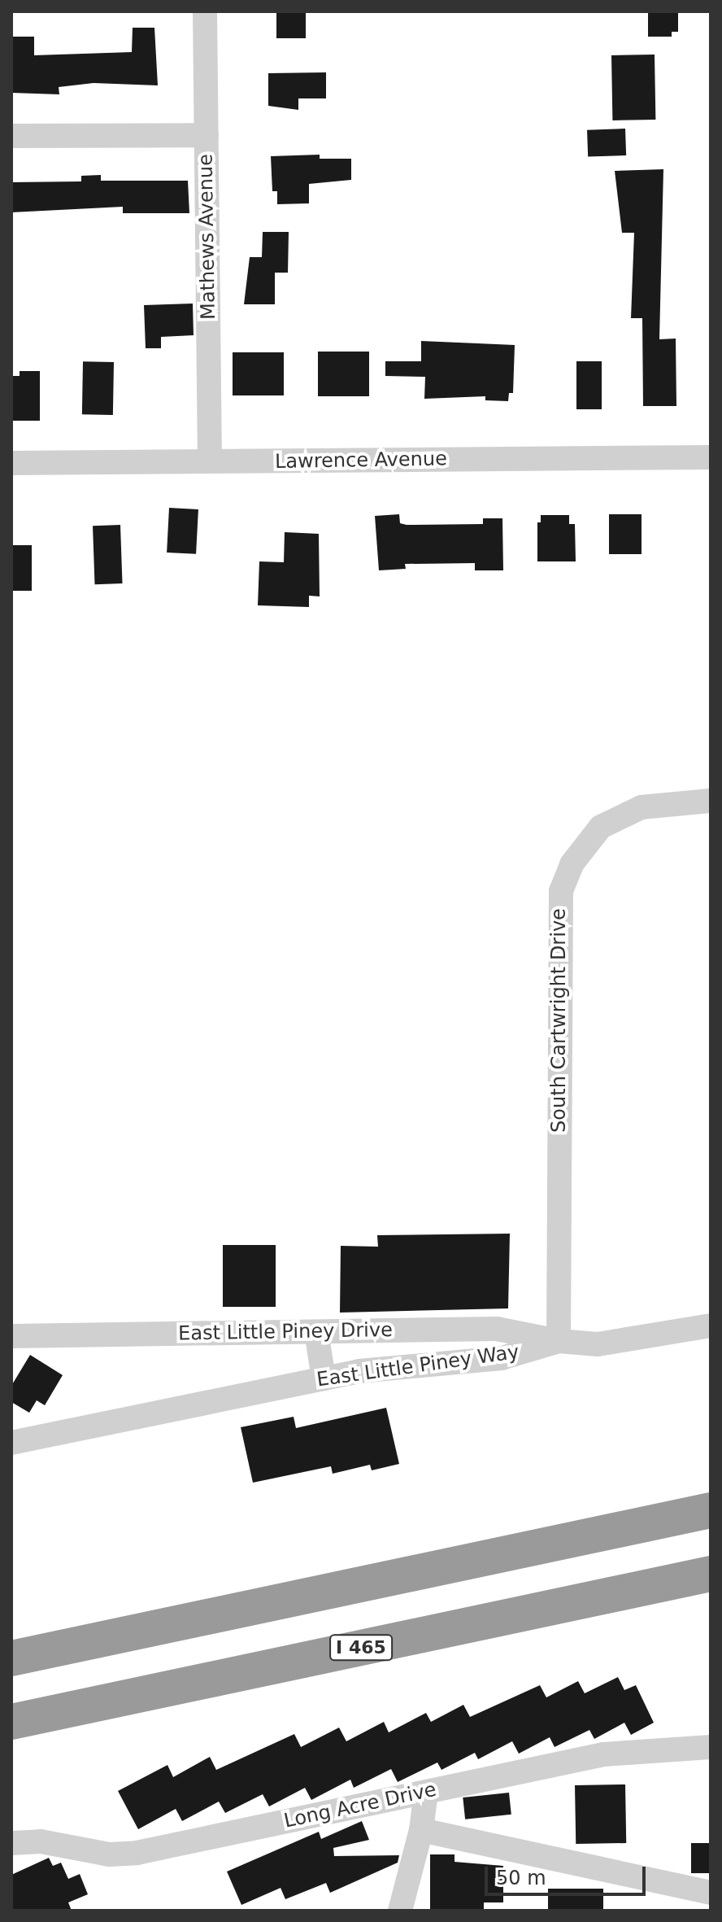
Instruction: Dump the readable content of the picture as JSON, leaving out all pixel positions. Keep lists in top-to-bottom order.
{
  "streets": {
    "highway": ["I 465"],
    "street": [
      "Mathews Avenue",
      "Lawrence Avenue",
      "South Cartwright Drive",
      "East Little Piney Drive",
      "East Little Piney Way",
      "Long Acre Drive"
    ]
  },
  "crossings": [
    ["Mathews Avenue", "Lawrence Avenue"],
    ["South Cartwright Drive", "East Little Piney Drive"],
    ["South Cartwright Drive", "East Little Piney Way"],
    ["East Little Piney Drive", "East Little Piney Way"]
  ],
  "scale_bar": "50 m"
}
